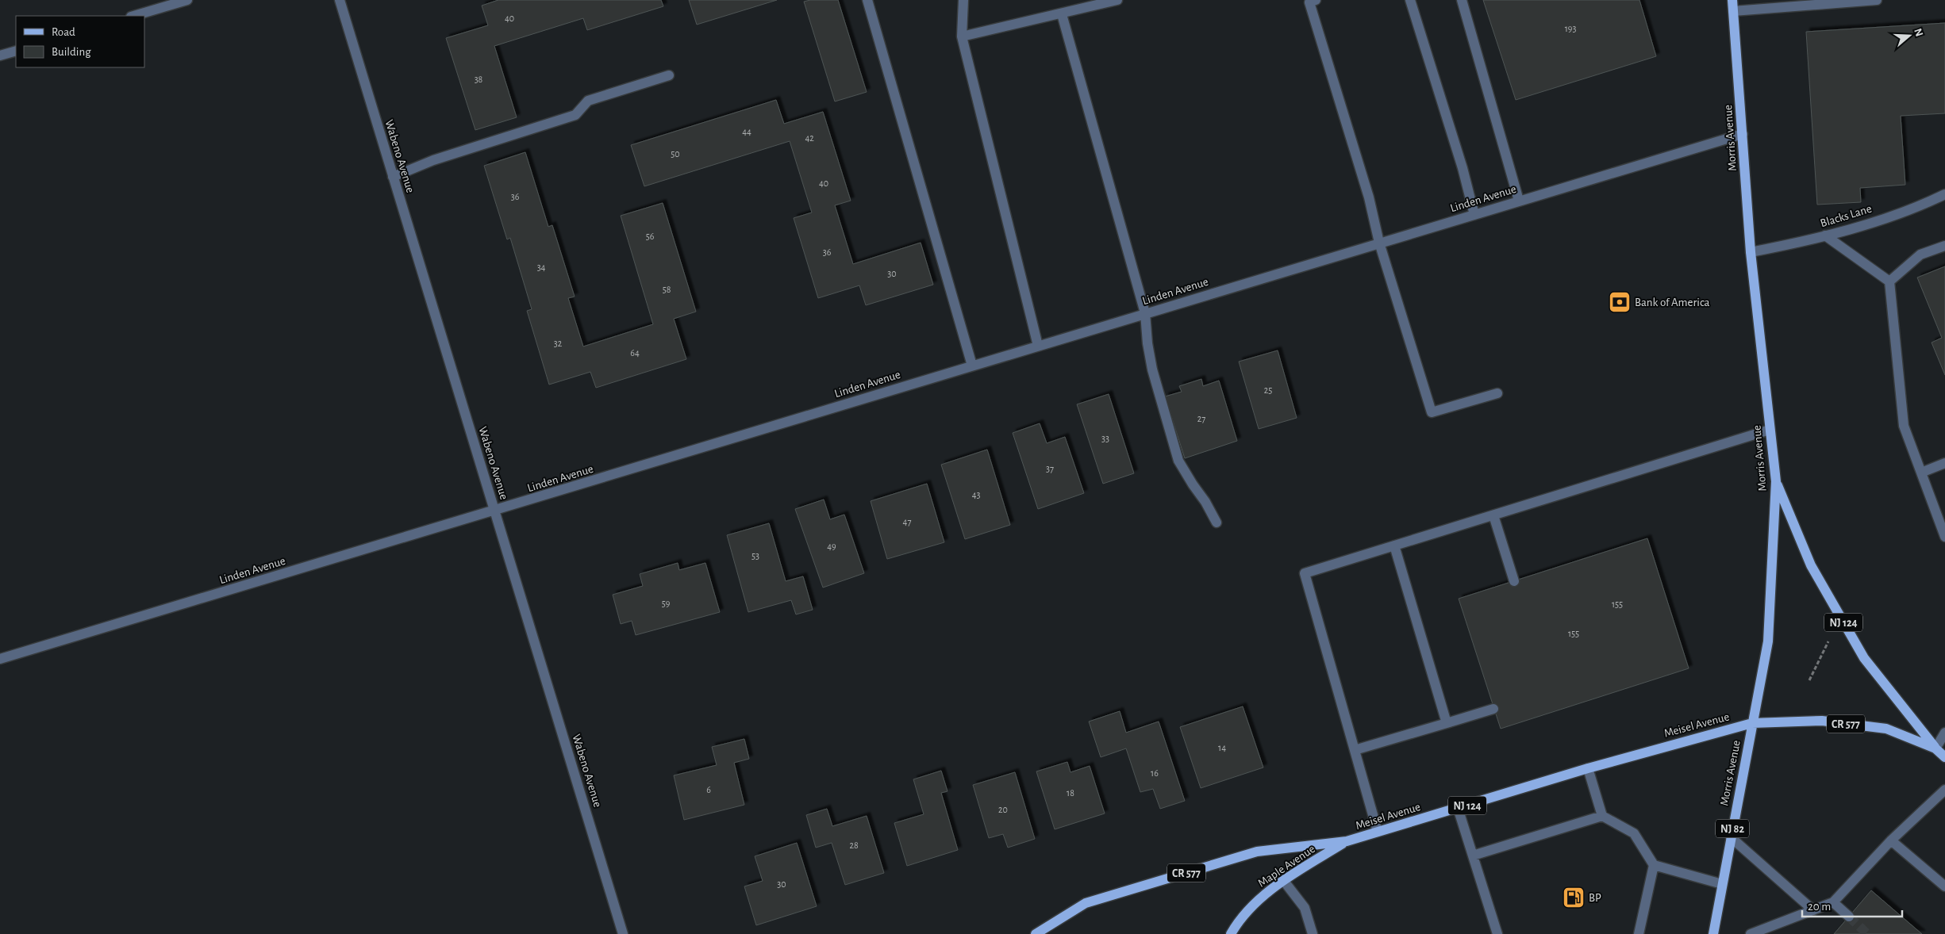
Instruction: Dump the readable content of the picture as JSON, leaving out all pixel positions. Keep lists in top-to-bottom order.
{
  "streets": {
    "main road": [
      "Morris Avenue",
      "NJ 124",
      "CR 577",
      "Meisel Avenue",
      "NJ 82",
      "Maple Avenue"
    ],
    "street": ["Wabeno Avenue", "Linden Avenue", "Blacks Lane"]
  },
  "crossings": [
    ["Morris Avenue", "Linden Avenue"],
    ["Morris Avenue", "Blacks Lane"],
    ["Morris Avenue", "NJ 124"],
    ["Morris Avenue", "CR 577"],
    ["Morris Avenue", "Meisel Avenue"],
    ["Wabeno Avenue", "Linden Avenue"],
    ["NJ 124", "CR 577"],
    ["CR 577", "Meisel Avenue"],
    ["Meisel Avenue", "Maple Avenue"]
  ],
  "places": {
    "bank": ["Bank of America"],
    "fuel station": ["BP"]
  },
  "house_numbers": [
    "40",
    "193",
    "38",
    "44",
    "42",
    "50",
    "40",
    "36",
    "56",
    "36",
    "34",
    "30",
    "58",
    "32",
    "64",
    "25",
    "27",
    "33",
    "37",
    "43",
    "47",
    "49",
    "53",
    "59",
    "155",
    "155",
    "14",
    "16",
    "6",
    "18",
    "20",
    "28",
    "30"
  ],
  "legend": ["Road", "Building"],
  "scale_bar": "20 m",
  "north": "right"
}
